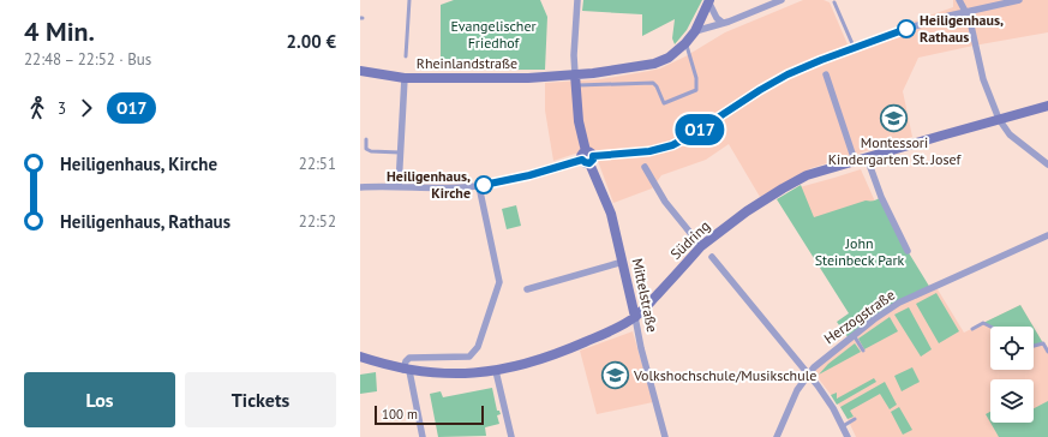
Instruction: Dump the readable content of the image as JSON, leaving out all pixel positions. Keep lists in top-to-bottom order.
{
  "streets": {
    "street": [
      "Rheinlandstraße",
      "Südring",
      "Mittelstraße",
      "Herzogstraße"
    ]
  },
  "crossings": [
    ["Rheinlandstraße", "Mittelstraße"],
    ["Südring", "Mittelstraße"]
  ],
  "parks": ["Evangelischer Friedhof", "John Steinbeck Park"],
  "places": {
    "other": ["Heiligenhaus, Rathaus", "Heiligenhaus, Kirche"],
    "school or university": ["Montessori Kindergarten St. Josef", "Volkshochschule/Musikschule"]
  },
  "lines": ["bus line O17"],
  "scale_bar": "100 m",
  "page": {
    "heading": ["4 Min.", "22:48 – 22:52 · Bus", "2.00 €"],
    "on_map": "O17",
    "legs": ["3", "O17"],
    "list": [
      {
        "name": "Heiligenhaus, Kirche",
        "value": "22:51"
      },
      {
        "name": "Heiligenhaus, Rathaus",
        "value": "22:52"
      }
    ],
    "buttons": ["Los", "Tickets"],
    "scale": "100 m"
  }
}
